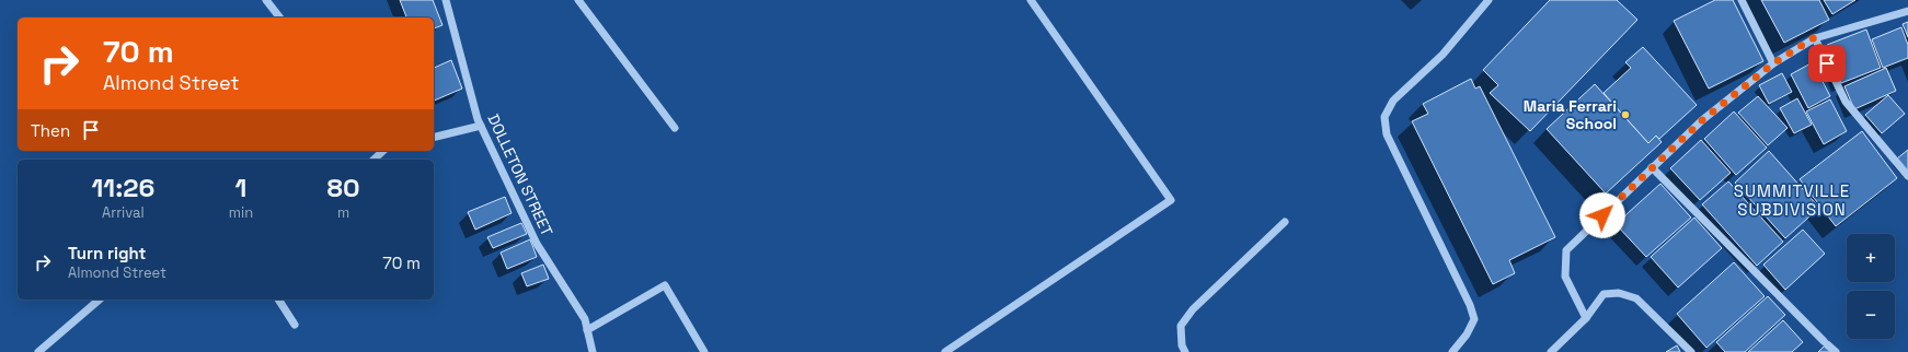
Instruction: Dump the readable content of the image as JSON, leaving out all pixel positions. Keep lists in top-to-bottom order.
{
  "streets": {
    "street": ["DOLLETON STREET"]
  },
  "districts": ["SUMMITVILLE SUBDIVISION"],
  "places": ["Maria Ferrari School"],
  "page": {
    "turn": ["70 m", "Almond Street"],
    "then": "Then",
    "eta": [
      "11:26",
      "Arrival",
      "1",
      "min",
      "80",
      "m"
    ],
    "map_buttons": ["+", "−"],
    "list": [
      {
        "name": "Turn right",
        "note": "Almond Street",
        "value": "70 m"
      }
    ]
  }
}
